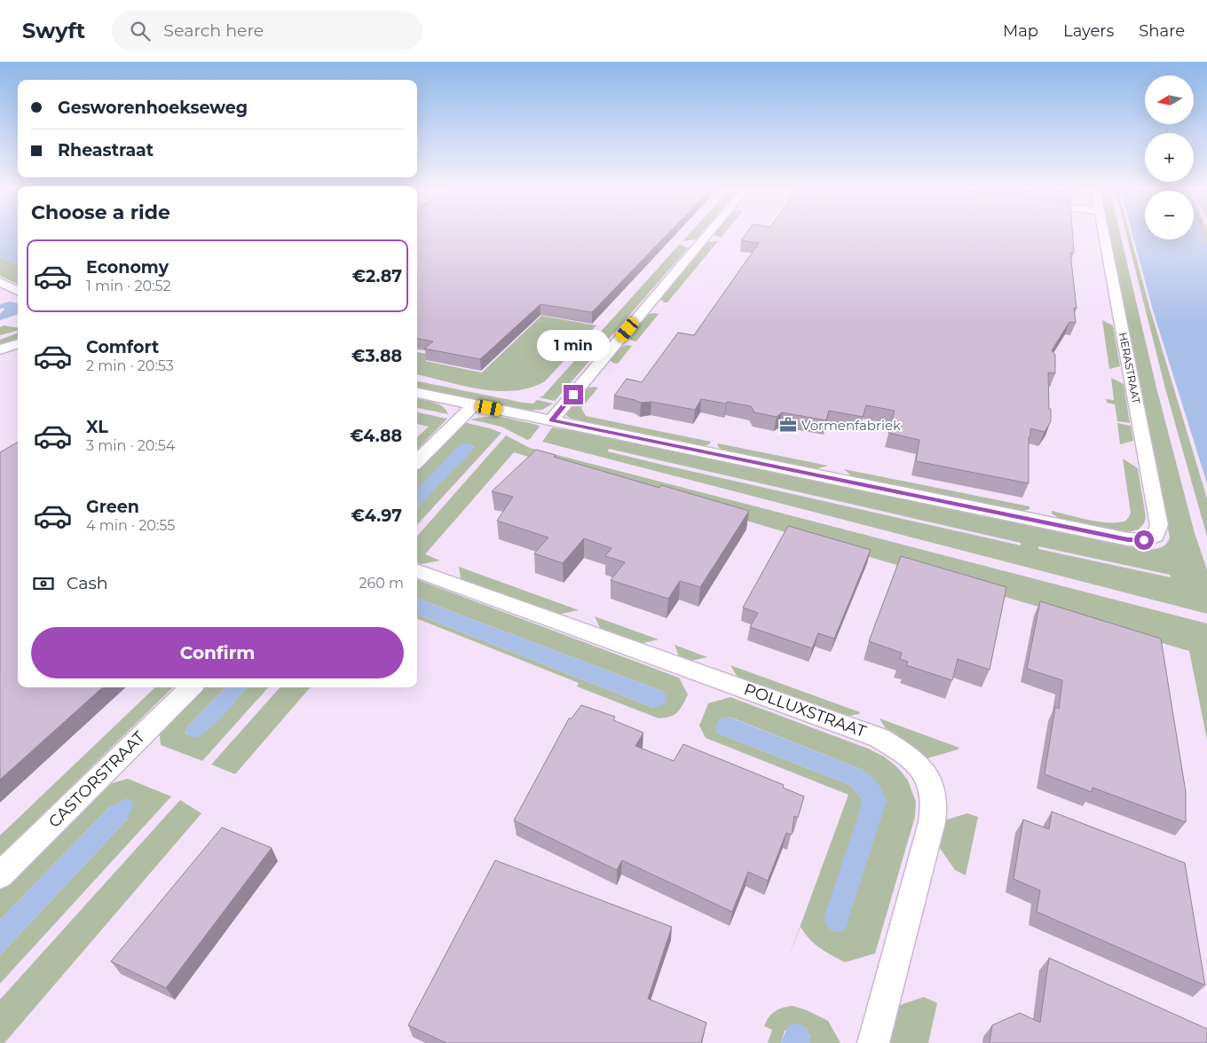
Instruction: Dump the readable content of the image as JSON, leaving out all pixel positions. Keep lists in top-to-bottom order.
{
  "streets": {
    "street": ["HERASTRAAT", "POLLUXSTRAAT", "CASTORSTRAAT"]
  },
  "places": {
    "office": ["Vormenfabriek"]
  },
  "north": "left",
  "page": {
    "header": "Swyft",
    "search": "Search here",
    "nav": ["Map", "Layers", "Share"],
    "map_buttons": ["+", "−"],
    "banner": ["Gesworenhoekseweg", "Rheastraat"],
    "heading": "Choose a ride",
    "list": [
      {
        "name": "Economy",
        "note": "1 min · 20:52",
        "value": "€2.87"
      },
      {
        "name": "Comfort",
        "note": "2 min · 20:53",
        "value": "€3.88"
      },
      {
        "name": "XL",
        "note": "3 min · 20:54",
        "value": "€4.88"
      },
      {
        "name": "Green",
        "note": "4 min · 20:55",
        "value": "€4.97"
      }
    ],
    "bubble": "1 min",
    "pay": ["Cash", "260 m"],
    "buttons": "Confirm"
  }
}
